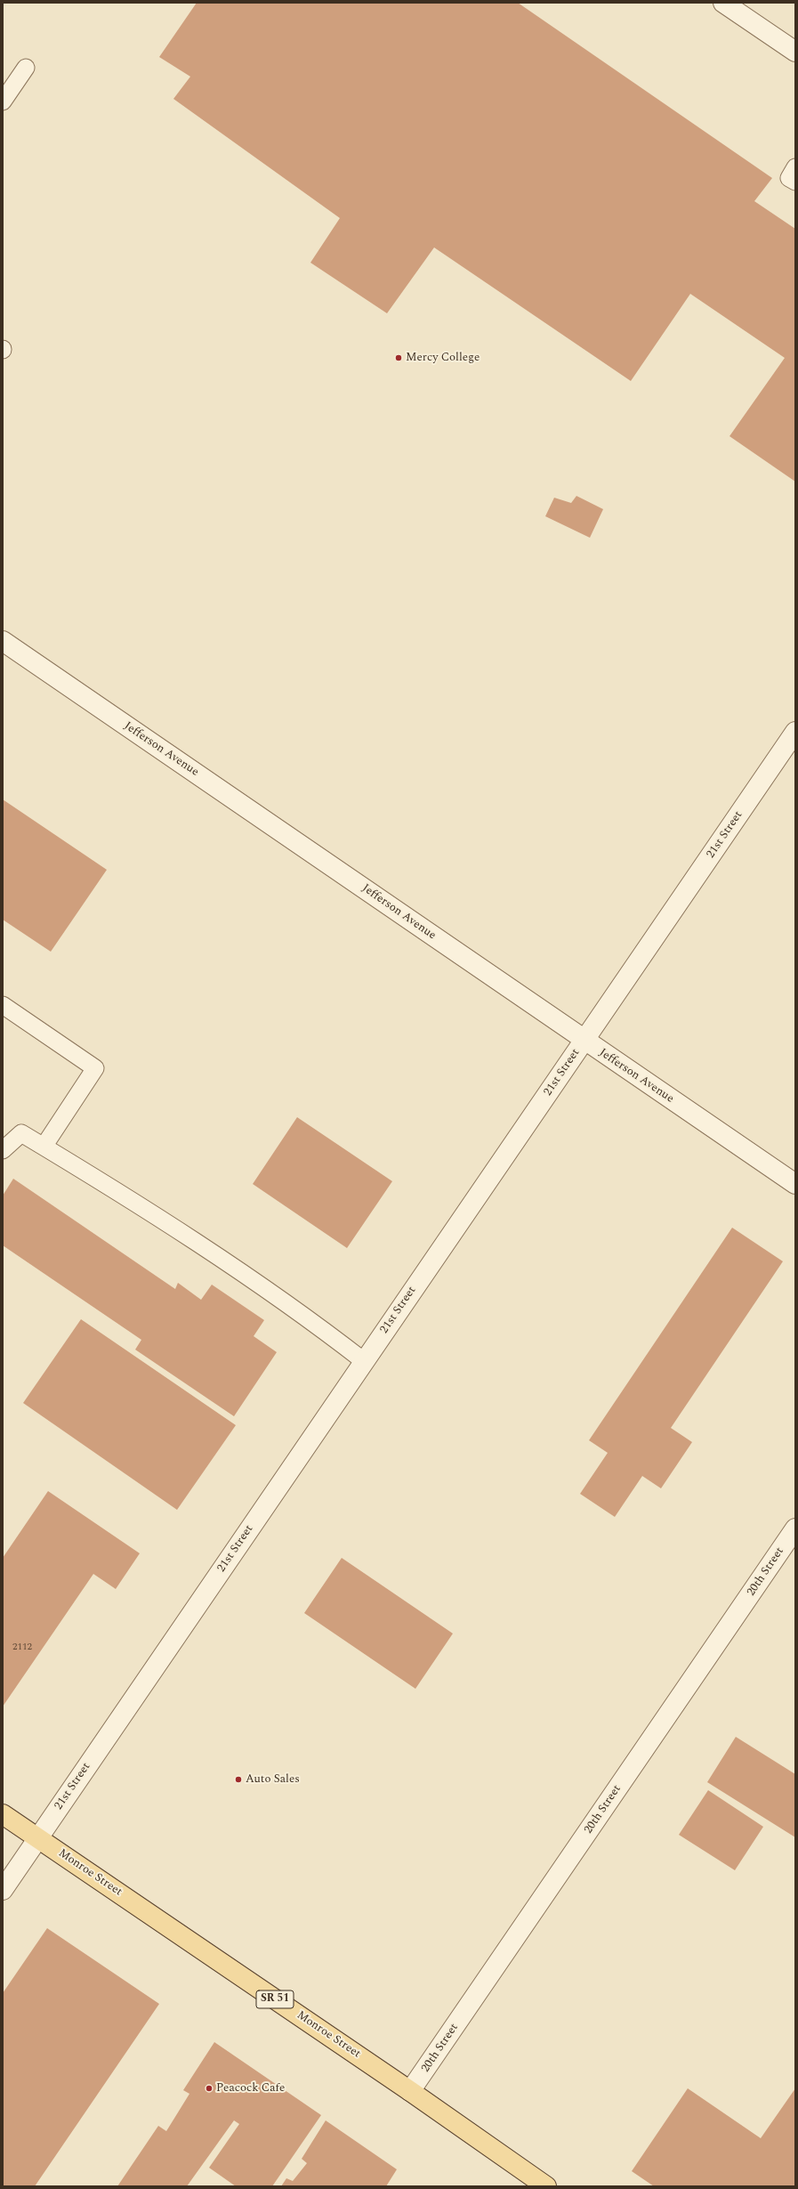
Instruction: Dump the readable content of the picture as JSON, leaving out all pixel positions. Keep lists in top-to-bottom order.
{
  "streets": {
    "main road": ["Monroe Street", "SR 51"],
    "street": ["Jefferson Avenue", "21st Street", "20th Street"]
  },
  "crossings": [
    ["Jefferson Avenue", "21st Street"],
    ["21st Street", "Monroe Street"],
    ["20th Street", "Monroe Street"]
  ],
  "places": ["Mercy College", "Auto Sales", "Peacock Cafe"],
  "house_numbers": ["2112"]
}
